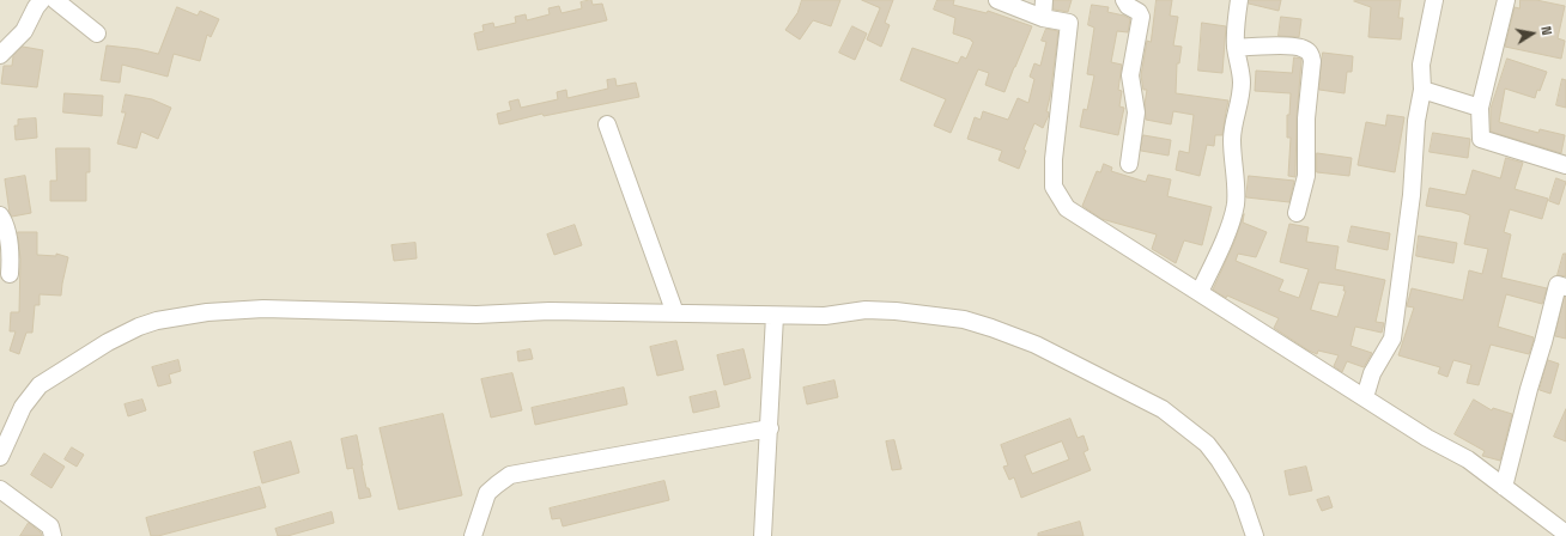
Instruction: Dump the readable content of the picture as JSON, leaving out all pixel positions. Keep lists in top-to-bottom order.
{
  "north": "right"
}
